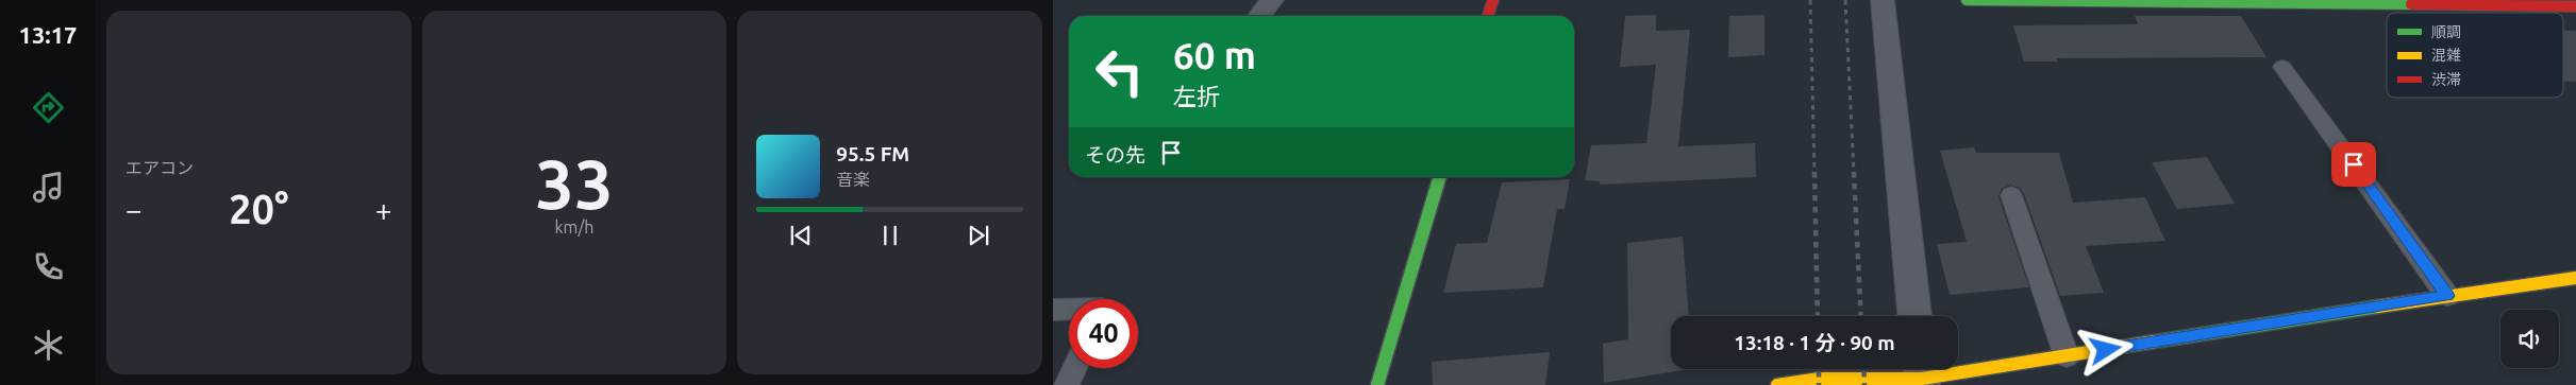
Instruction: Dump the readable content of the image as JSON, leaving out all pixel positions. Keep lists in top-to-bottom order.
{
  "legend": ["順調", "混雑", "渋滞"],
  "page": {
    "tabs": "13:17",
    "tile": [
      "エアコン",
      ["33", "km/h"]
    ],
    "turn": ["60 m", "左折"],
    "then": "その先",
    "song": ["95.5 FM", "音楽"],
    "heat": ["−", "20°", "+"],
    "limit": "40",
    "trip": "13:18 · 1 分 · 90 m"
  }
}
